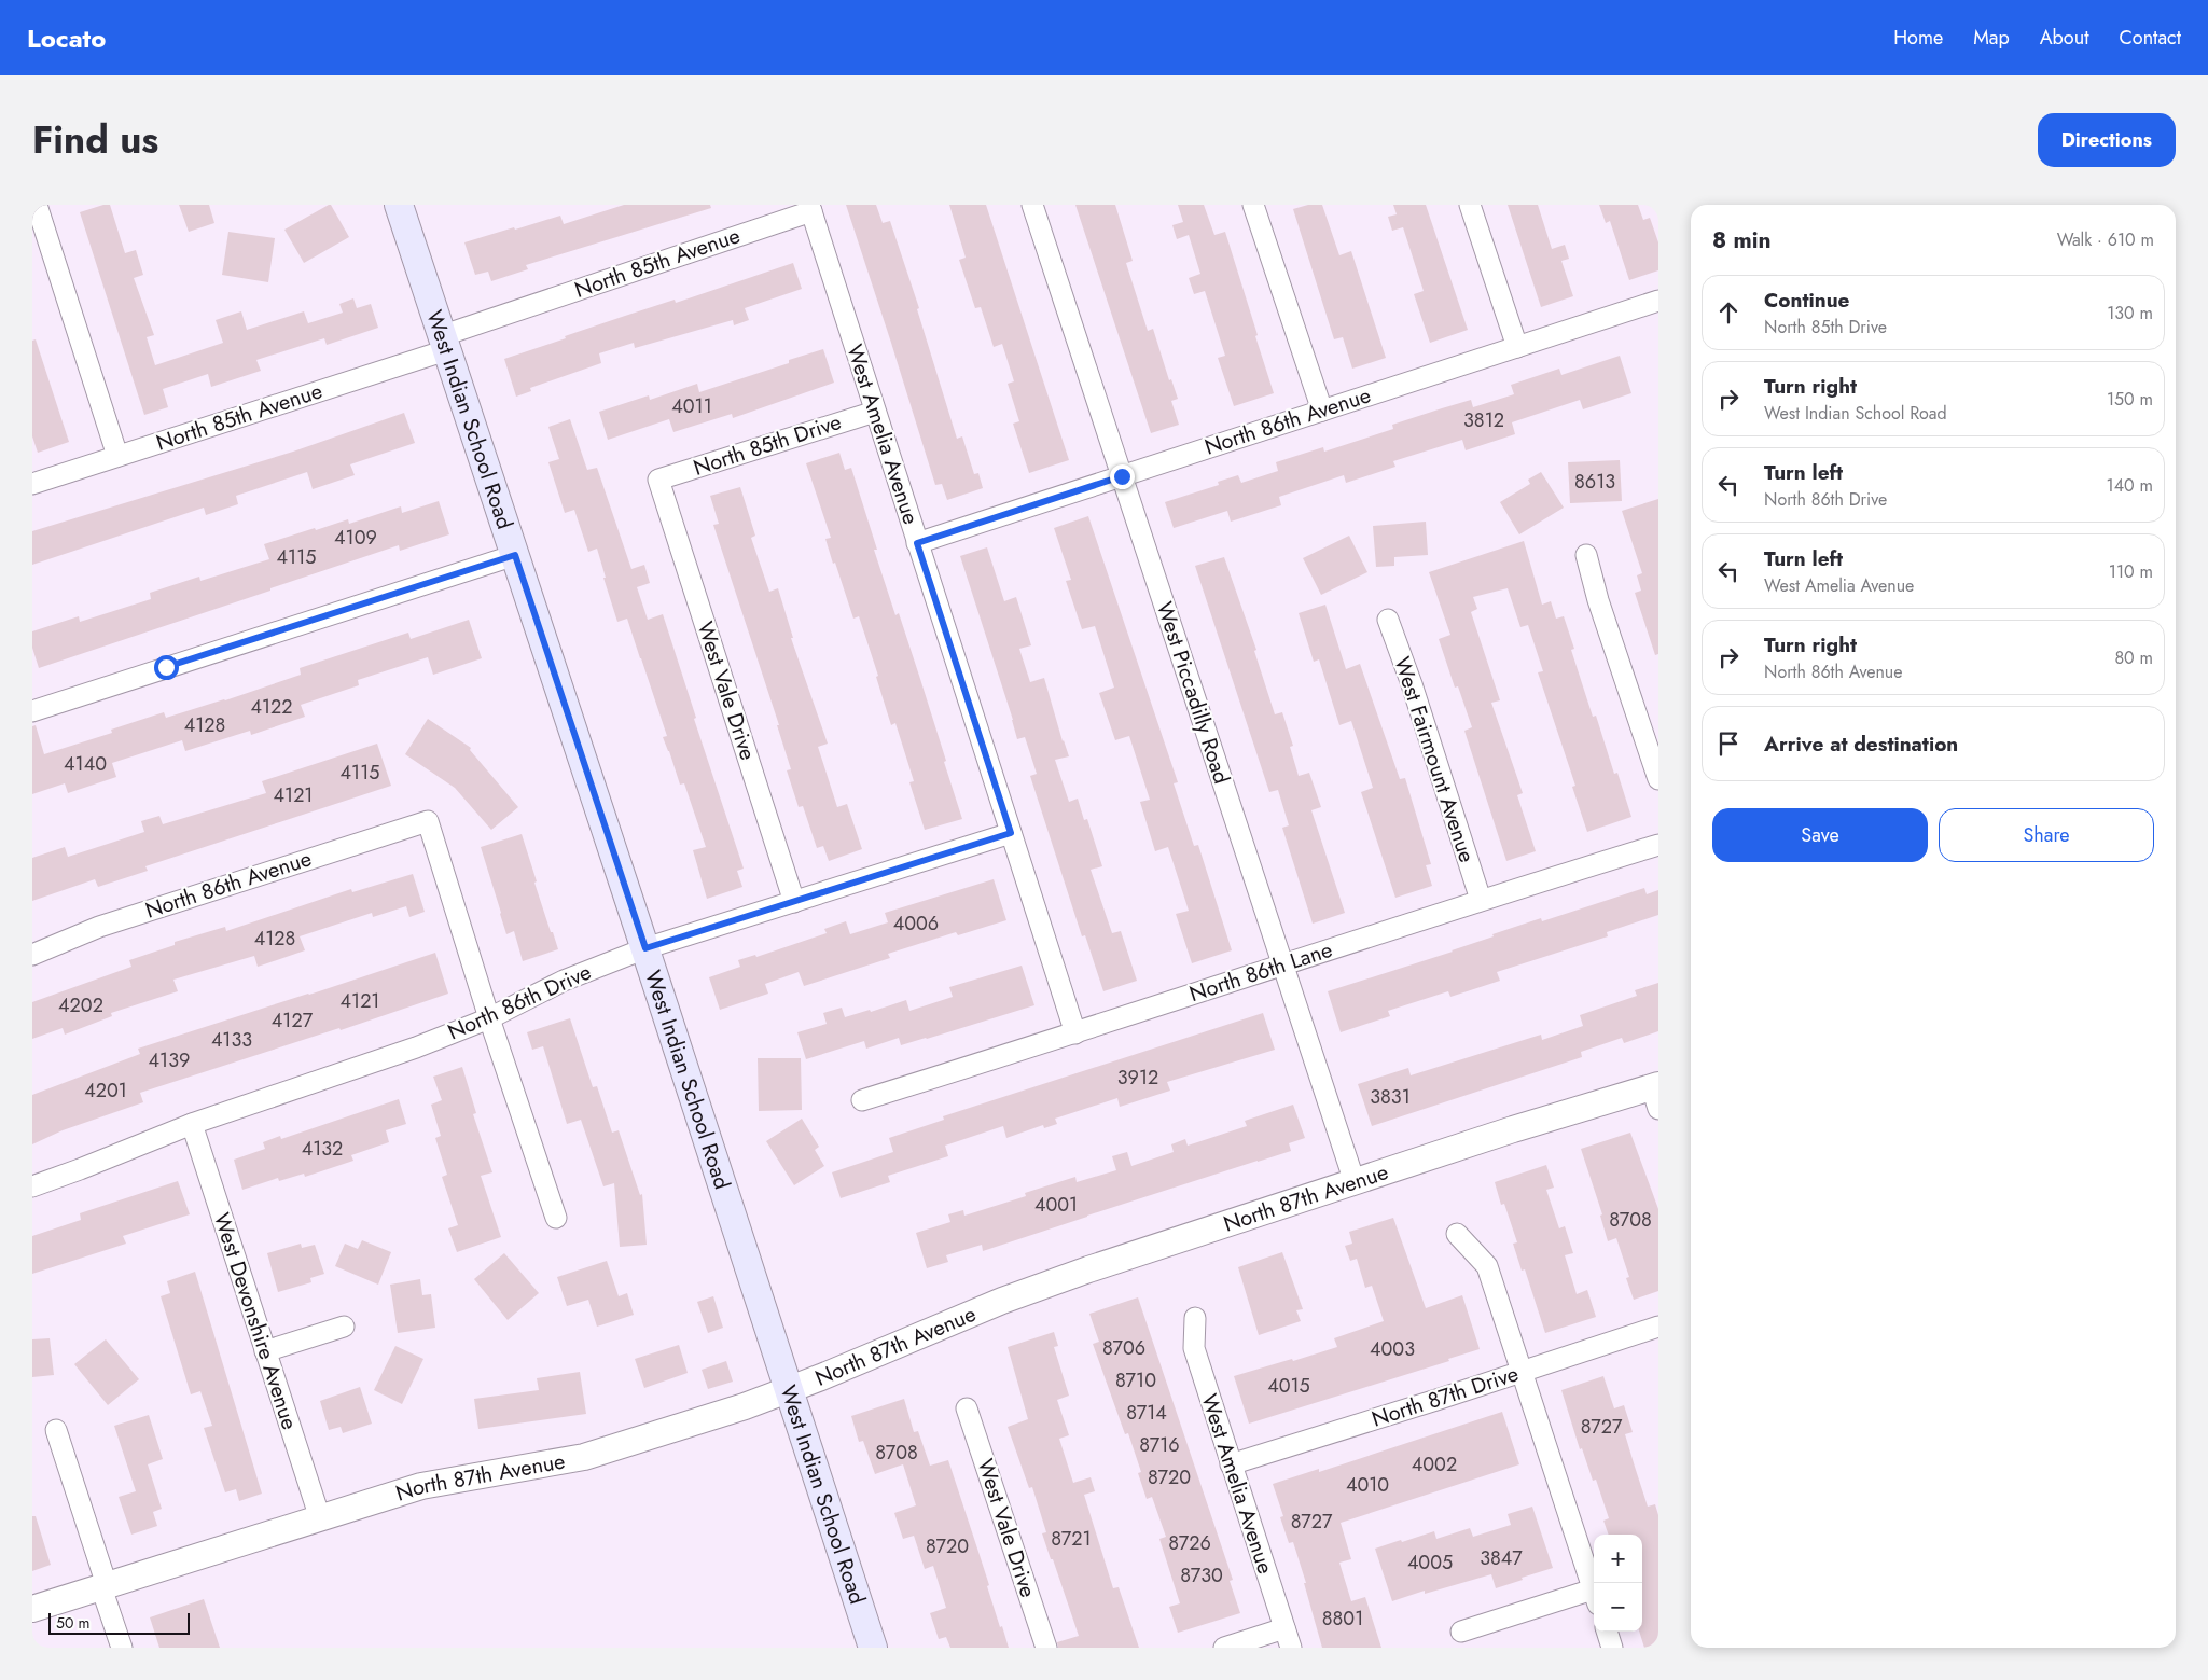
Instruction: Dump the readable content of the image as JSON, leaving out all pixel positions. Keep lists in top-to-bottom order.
{
  "streets": {
    "main road": ["West Indian School Road"],
    "street": [
      "North 85th Avenue",
      "North 86th Avenue",
      "West Amelia Avenue",
      "North 85th Drive",
      "West Vale Drive",
      "West Piccadilly Road",
      "West Fairmount Avenue",
      "North 86th Lane",
      "North 86th Drive",
      "North 87th Avenue",
      "West Devonshire Avenue",
      "North 87th Drive"
    ]
  },
  "crossings": [
    ["North 85th Avenue", "West Indian School Road"],
    ["North 85th Avenue", "West Amelia Avenue"],
    ["West Indian School Road", "North 86th Drive"],
    ["West Indian School Road", "North 87th Avenue"],
    ["North 86th Avenue", "West Amelia Avenue"],
    ["North 86th Avenue", "West Piccadilly Road"],
    ["North 86th Avenue", "North 86th Drive"],
    ["West Amelia Avenue", "North 85th Drive"],
    ["West Amelia Avenue", "North 86th Lane"],
    ["West Amelia Avenue", "North 86th Drive"],
    ["West Amelia Avenue", "North 87th Drive"],
    ["North 85th Drive", "West Vale Drive"],
    ["West Vale Drive", "North 86th Drive"],
    ["West Piccadilly Road", "North 86th Lane"],
    ["West Piccadilly Road", "North 87th Avenue"],
    ["West Fairmount Avenue", "North 86th Lane"],
    ["North 86th Drive", "West Devonshire Avenue"],
    ["North 87th Avenue", "West Devonshire Avenue"]
  ],
  "house_numbers": [
    "4011",
    "3812",
    "8613",
    "4109",
    "4115",
    "4122",
    "4128",
    "4140",
    "4115",
    "4121",
    "4006",
    "4128",
    "4121",
    "4202",
    "4127",
    "4133",
    "4139",
    "3912",
    "4201",
    "3831",
    "4132",
    "4001",
    "8708",
    "8706",
    "4003",
    "8710",
    "4015",
    "8714",
    "8727",
    "8716",
    "8708",
    "4002",
    "8720",
    "4010",
    "8727",
    "8721",
    "8726",
    "8720",
    "3847",
    "4005",
    "8730",
    "8801"
  ],
  "scale_bar": "50 m",
  "page": {
    "header": "Locato",
    "nav": [
      "Home",
      "Map",
      "About",
      "Contact"
    ],
    "title": "Find us",
    "buttons": [
      "Directions",
      ["Save", "Share"]
    ],
    "heading": ["8 min", "Walk · 610 m"],
    "list": [
      ["Continue", "North 85th Drive", "130 m"],
      ["Turn right", "West Indian School Road", "150 m"],
      ["Turn left", "North 86th Drive", "140 m"],
      ["Turn left", "West Amelia Avenue", "110 m"],
      ["Turn right", "North 86th Avenue", "80 m"],
      "Arrive at destination"
    ],
    "map_buttons": ["+", "−"],
    "scale": "50 m"
  }
}
